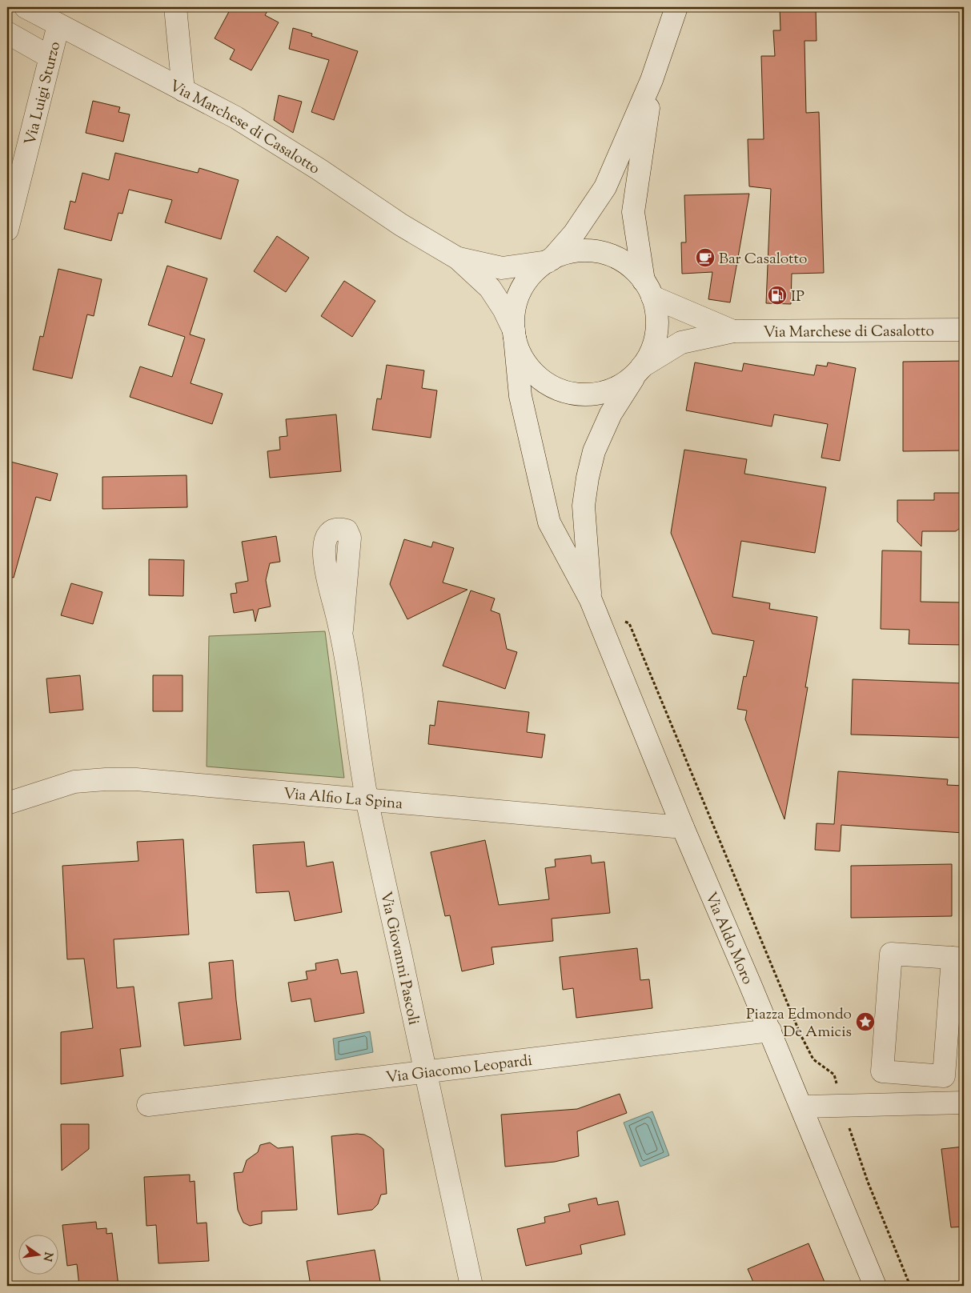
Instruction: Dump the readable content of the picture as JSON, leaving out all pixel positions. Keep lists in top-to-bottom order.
{
  "streets": {
    "street": [
      "Via Luigi Sturzo",
      "Via Marchese di Casalotto",
      "Via Alfio La Spina",
      "Via Aldo Moro",
      "Via Giovanni Pascoli",
      "Via Giacomo Leopardi"
    ]
  },
  "crossings": [
    ["Via Luigi Sturzo", "Via Marchese di Casalotto"],
    ["Via Alfio La Spina", "Via Aldo Moro"],
    ["Via Alfio La Spina", "Via Giovanni Pascoli"],
    ["Via Aldo Moro", "Via Giacomo Leopardi"],
    ["Via Giovanni Pascoli", "Via Giacomo Leopardi"]
  ],
  "places": {
    "cafe": ["Bar Casalotto"],
    "fuel station": ["IP"],
    "place": ["Piazza Edmondo De Amicis"]
  },
  "north": "right"
}
